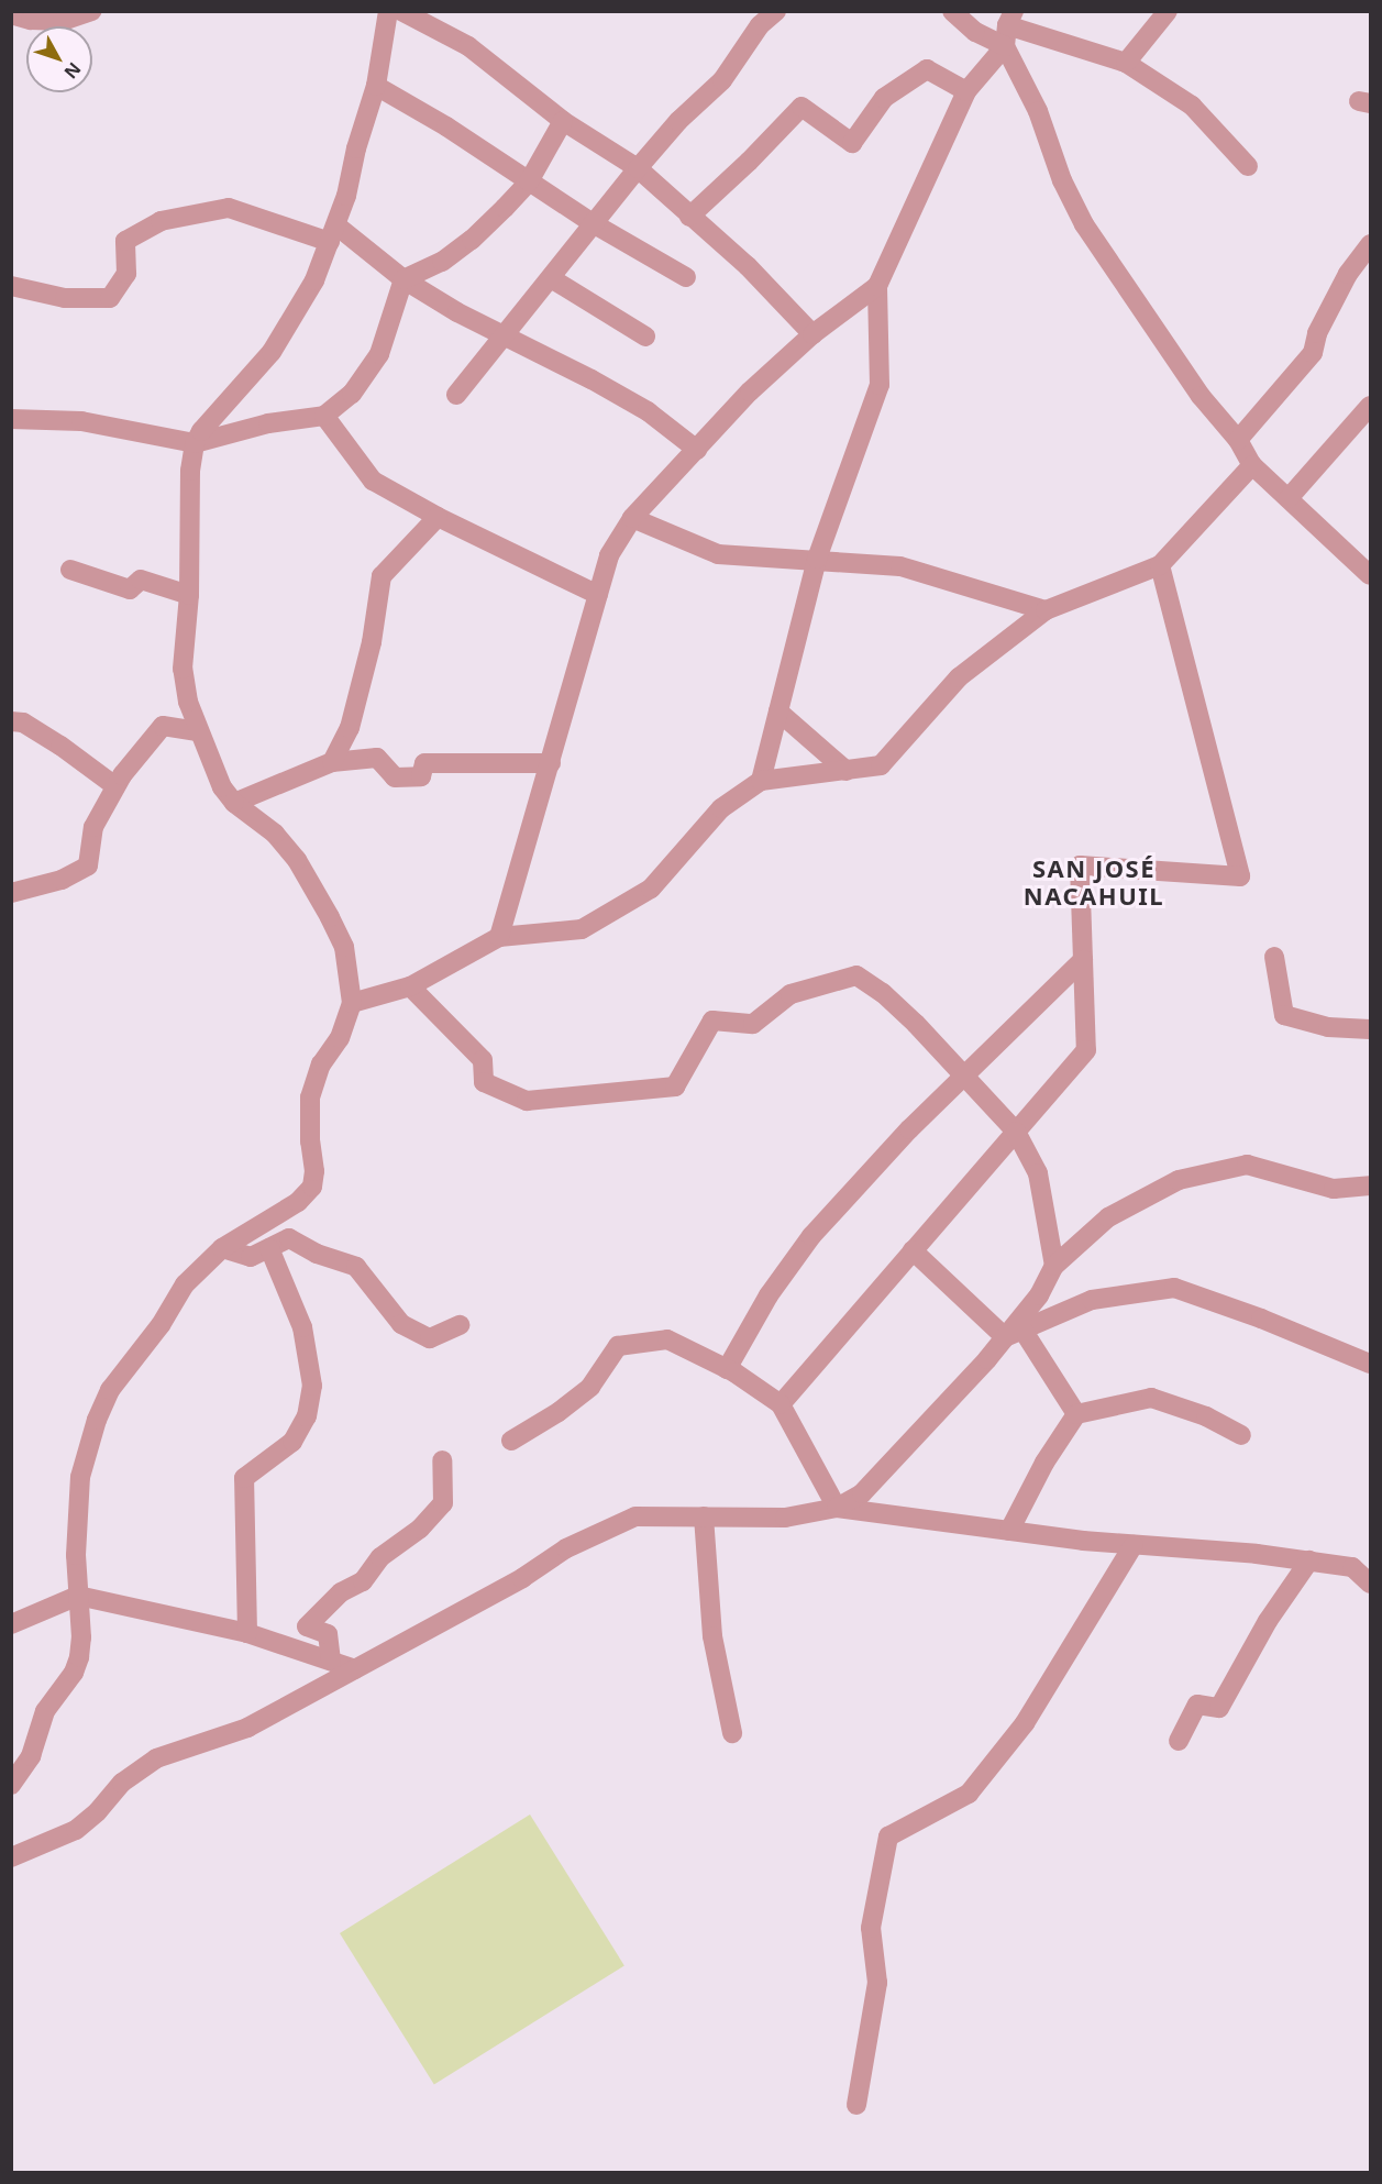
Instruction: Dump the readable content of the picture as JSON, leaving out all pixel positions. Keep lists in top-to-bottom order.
{
  "districts": ["SAN JOSÉ NACAHUIL"],
  "north": "bottom right"
}
